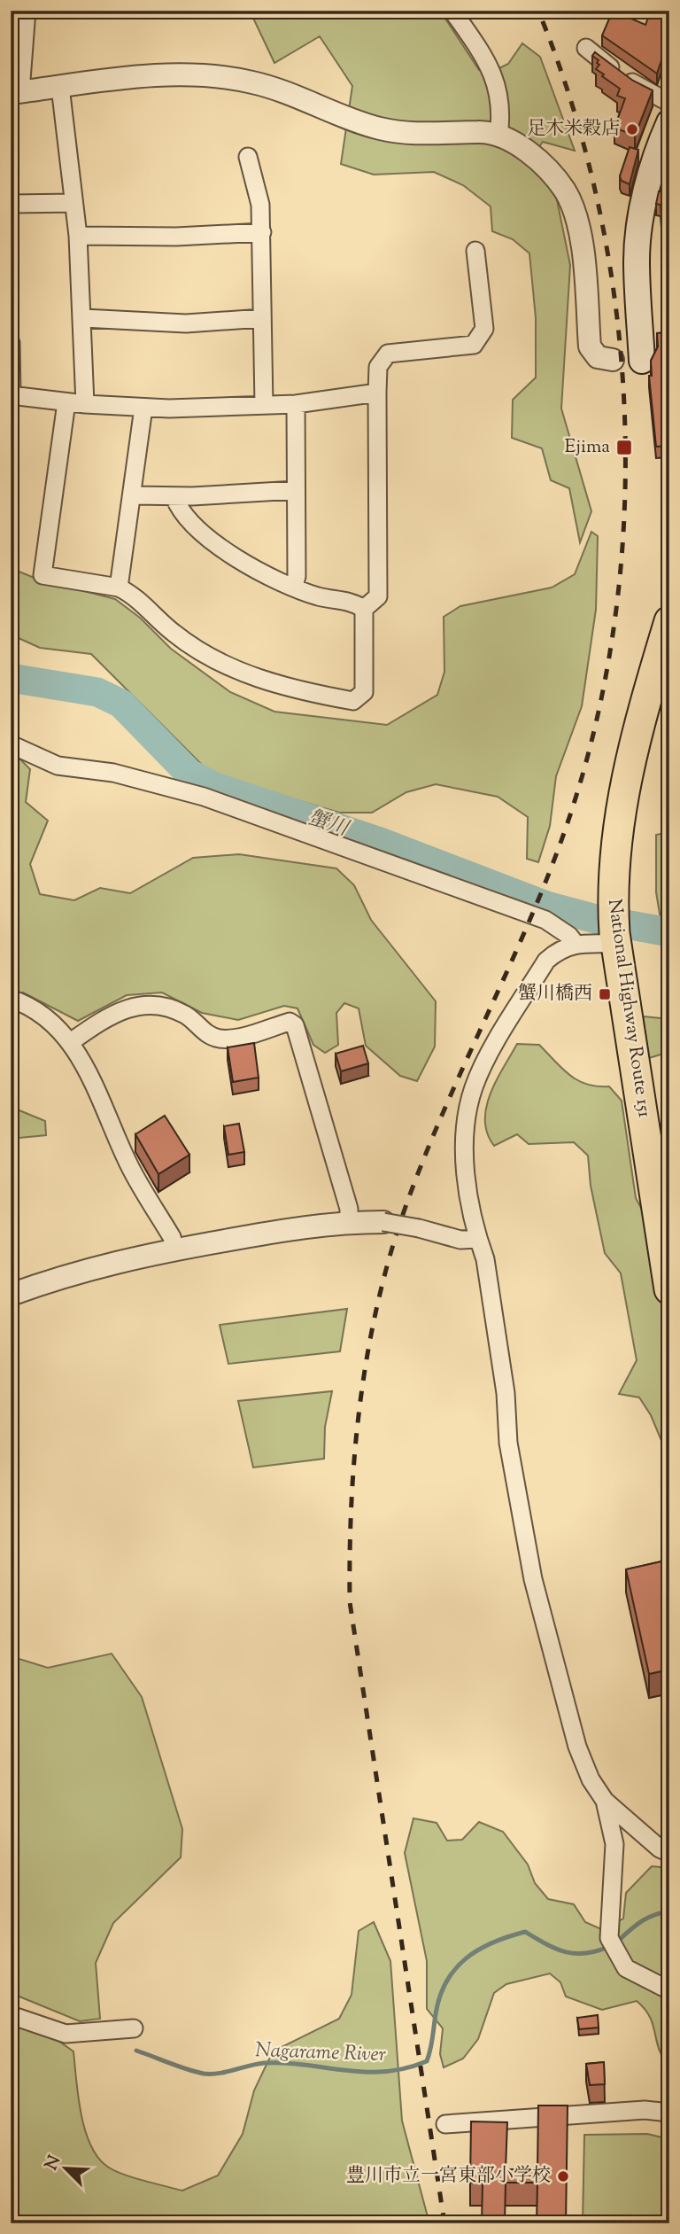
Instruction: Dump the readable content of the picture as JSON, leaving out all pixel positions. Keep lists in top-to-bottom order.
{
  "streets": {
    "highway": ["National Highway Route 151"]
  },
  "water": ["蟹川", "Nagarame River"],
  "places": {
    "other": ["足木米穀店", "豊川市立一宮東部小学校"],
    "transit": ["Ejima", "蟹川橋西"]
  },
  "north": "top left"
}
